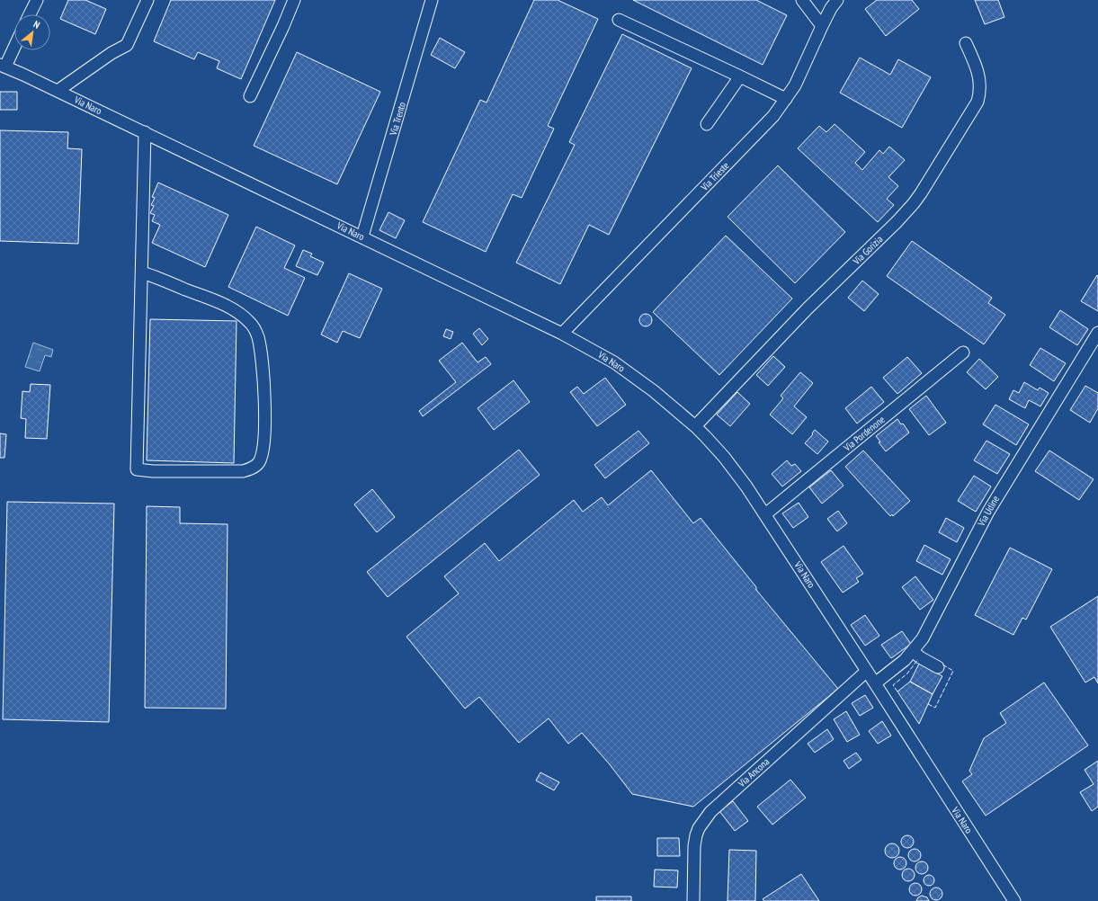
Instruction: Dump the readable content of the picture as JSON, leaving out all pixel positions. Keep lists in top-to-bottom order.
{
  "streets": {
    "street": [
      "Via Naro",
      "Via Trento",
      "Via Trieste",
      "Via Gorizia",
      "Via Pordenone",
      "Via Udine",
      "Via Ancona"
    ]
  },
  "crossings": [
    ["Via Naro", "Via Trento"],
    ["Via Naro", "Via Trieste"],
    ["Via Naro", "Via Gorizia"],
    ["Via Naro", "Via Pordenone"],
    ["Via Naro", "Via Udine"],
    ["Via Naro", "Via Ancona"]
  ],
  "north": "top right"
}
